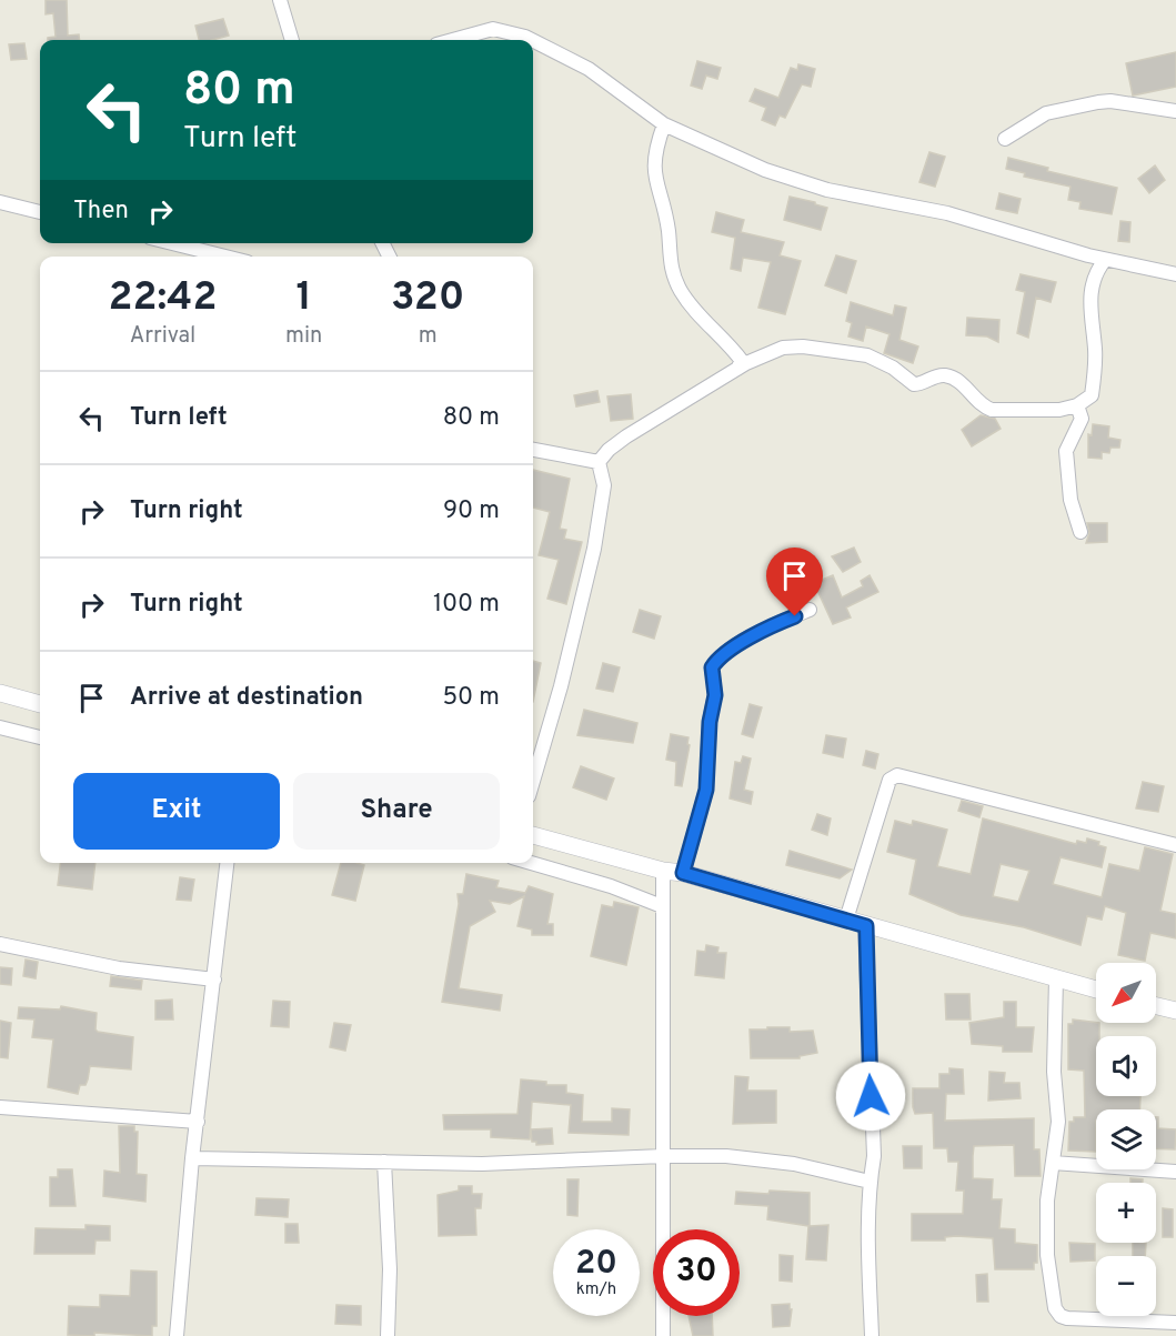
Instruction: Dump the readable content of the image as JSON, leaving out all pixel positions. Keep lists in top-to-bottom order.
{
  "north": "bottom left",
  "page": {
    "turn": ["80 m", "Turn left"],
    "then": "Then",
    "eta": [
      "22:42",
      "Arrival",
      "1",
      "min",
      "320",
      "m"
    ],
    "list": [
      {
        "name": "Turn left",
        "value": "80 m"
      },
      {
        "name": "Turn right",
        "value": "90 m"
      },
      {
        "name": "Turn right",
        "value": "100 m"
      },
      {
        "name": "Arrive at destination",
        "value": "50 m"
      }
    ],
    "buttons": ["Exit", "Share"],
    "map_buttons": ["+", "−"],
    "speed": "20 km/h",
    "limit": "30"
  }
}
